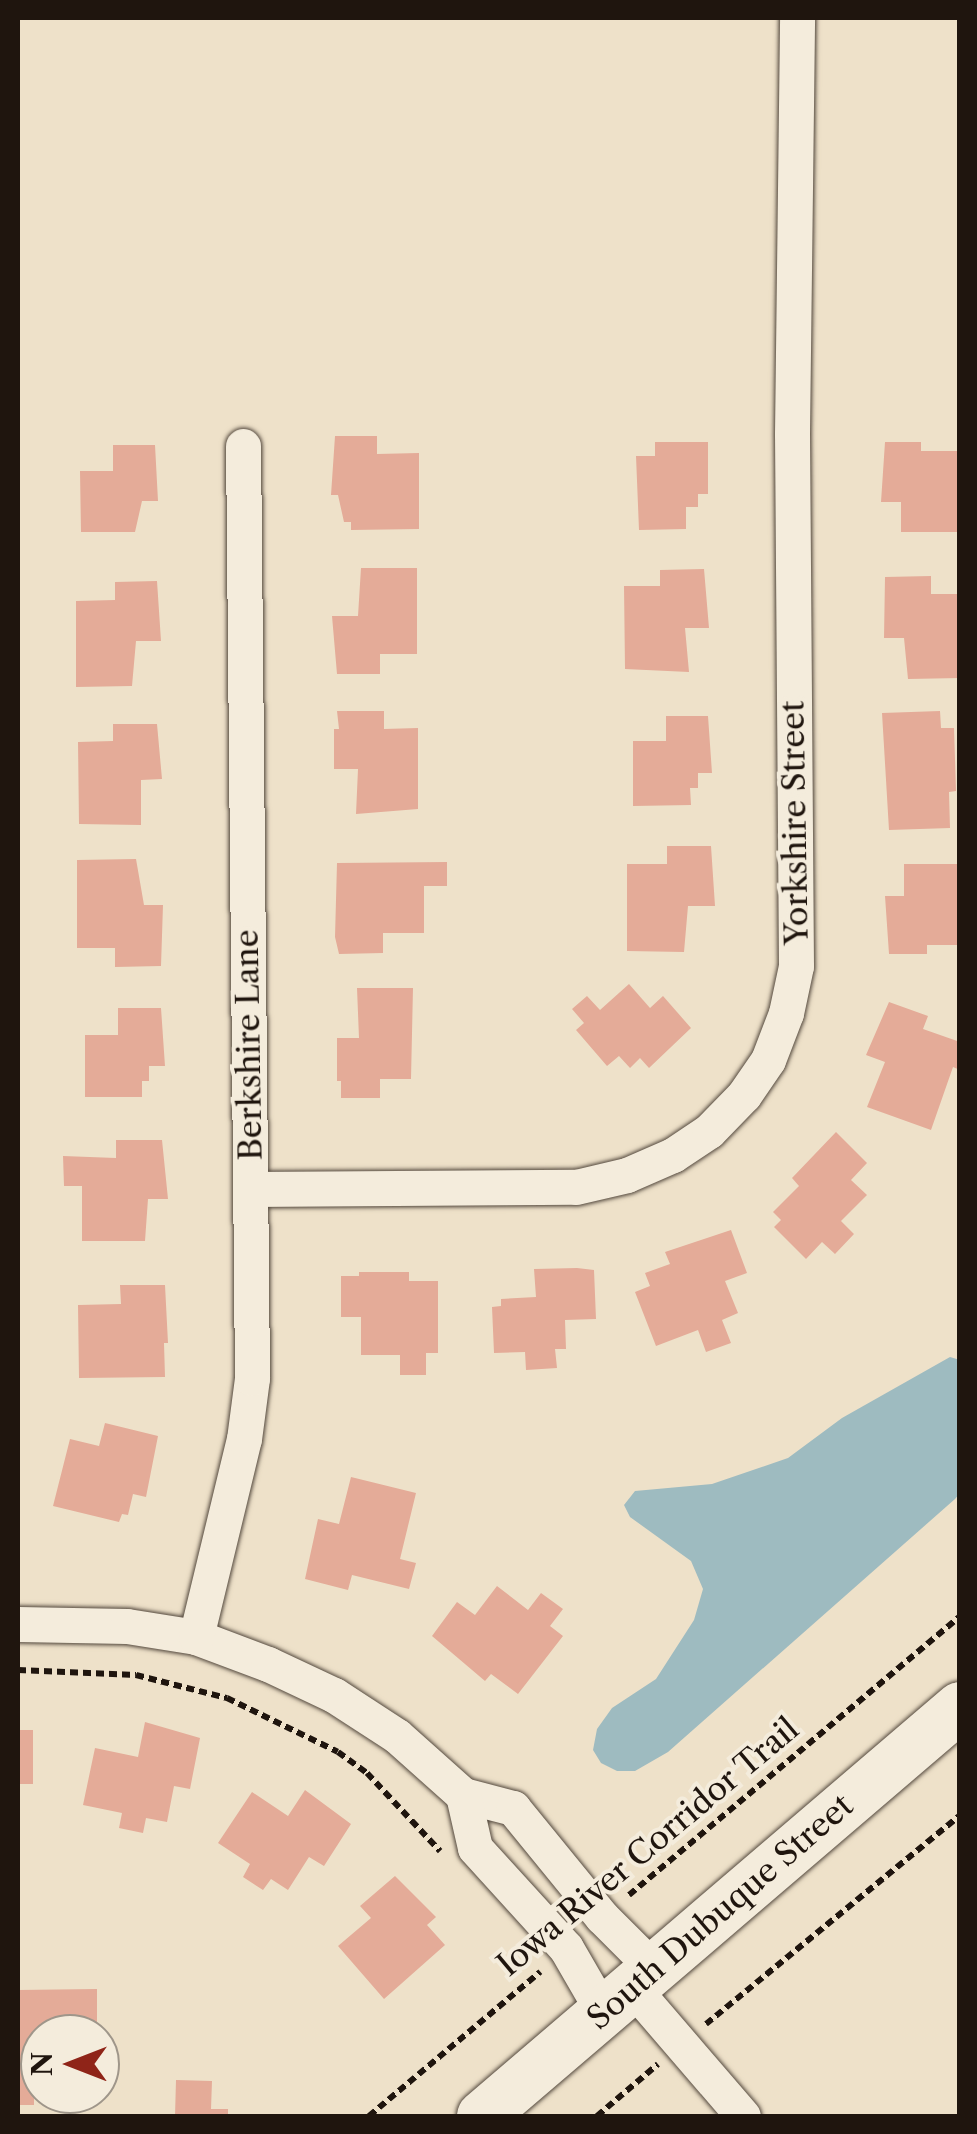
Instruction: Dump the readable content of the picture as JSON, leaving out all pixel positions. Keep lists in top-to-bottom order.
{
  "streets": {
    "main road": ["South Dubuque Street"],
    "street": ["Yorkshire Street", "Berkshire Lane"],
    "path": ["Iowa River Corridor Trail"]
  },
  "crossings": [
    ["Yorkshire Street", "Berkshire Lane"]
  ],
  "north": "left"
}
